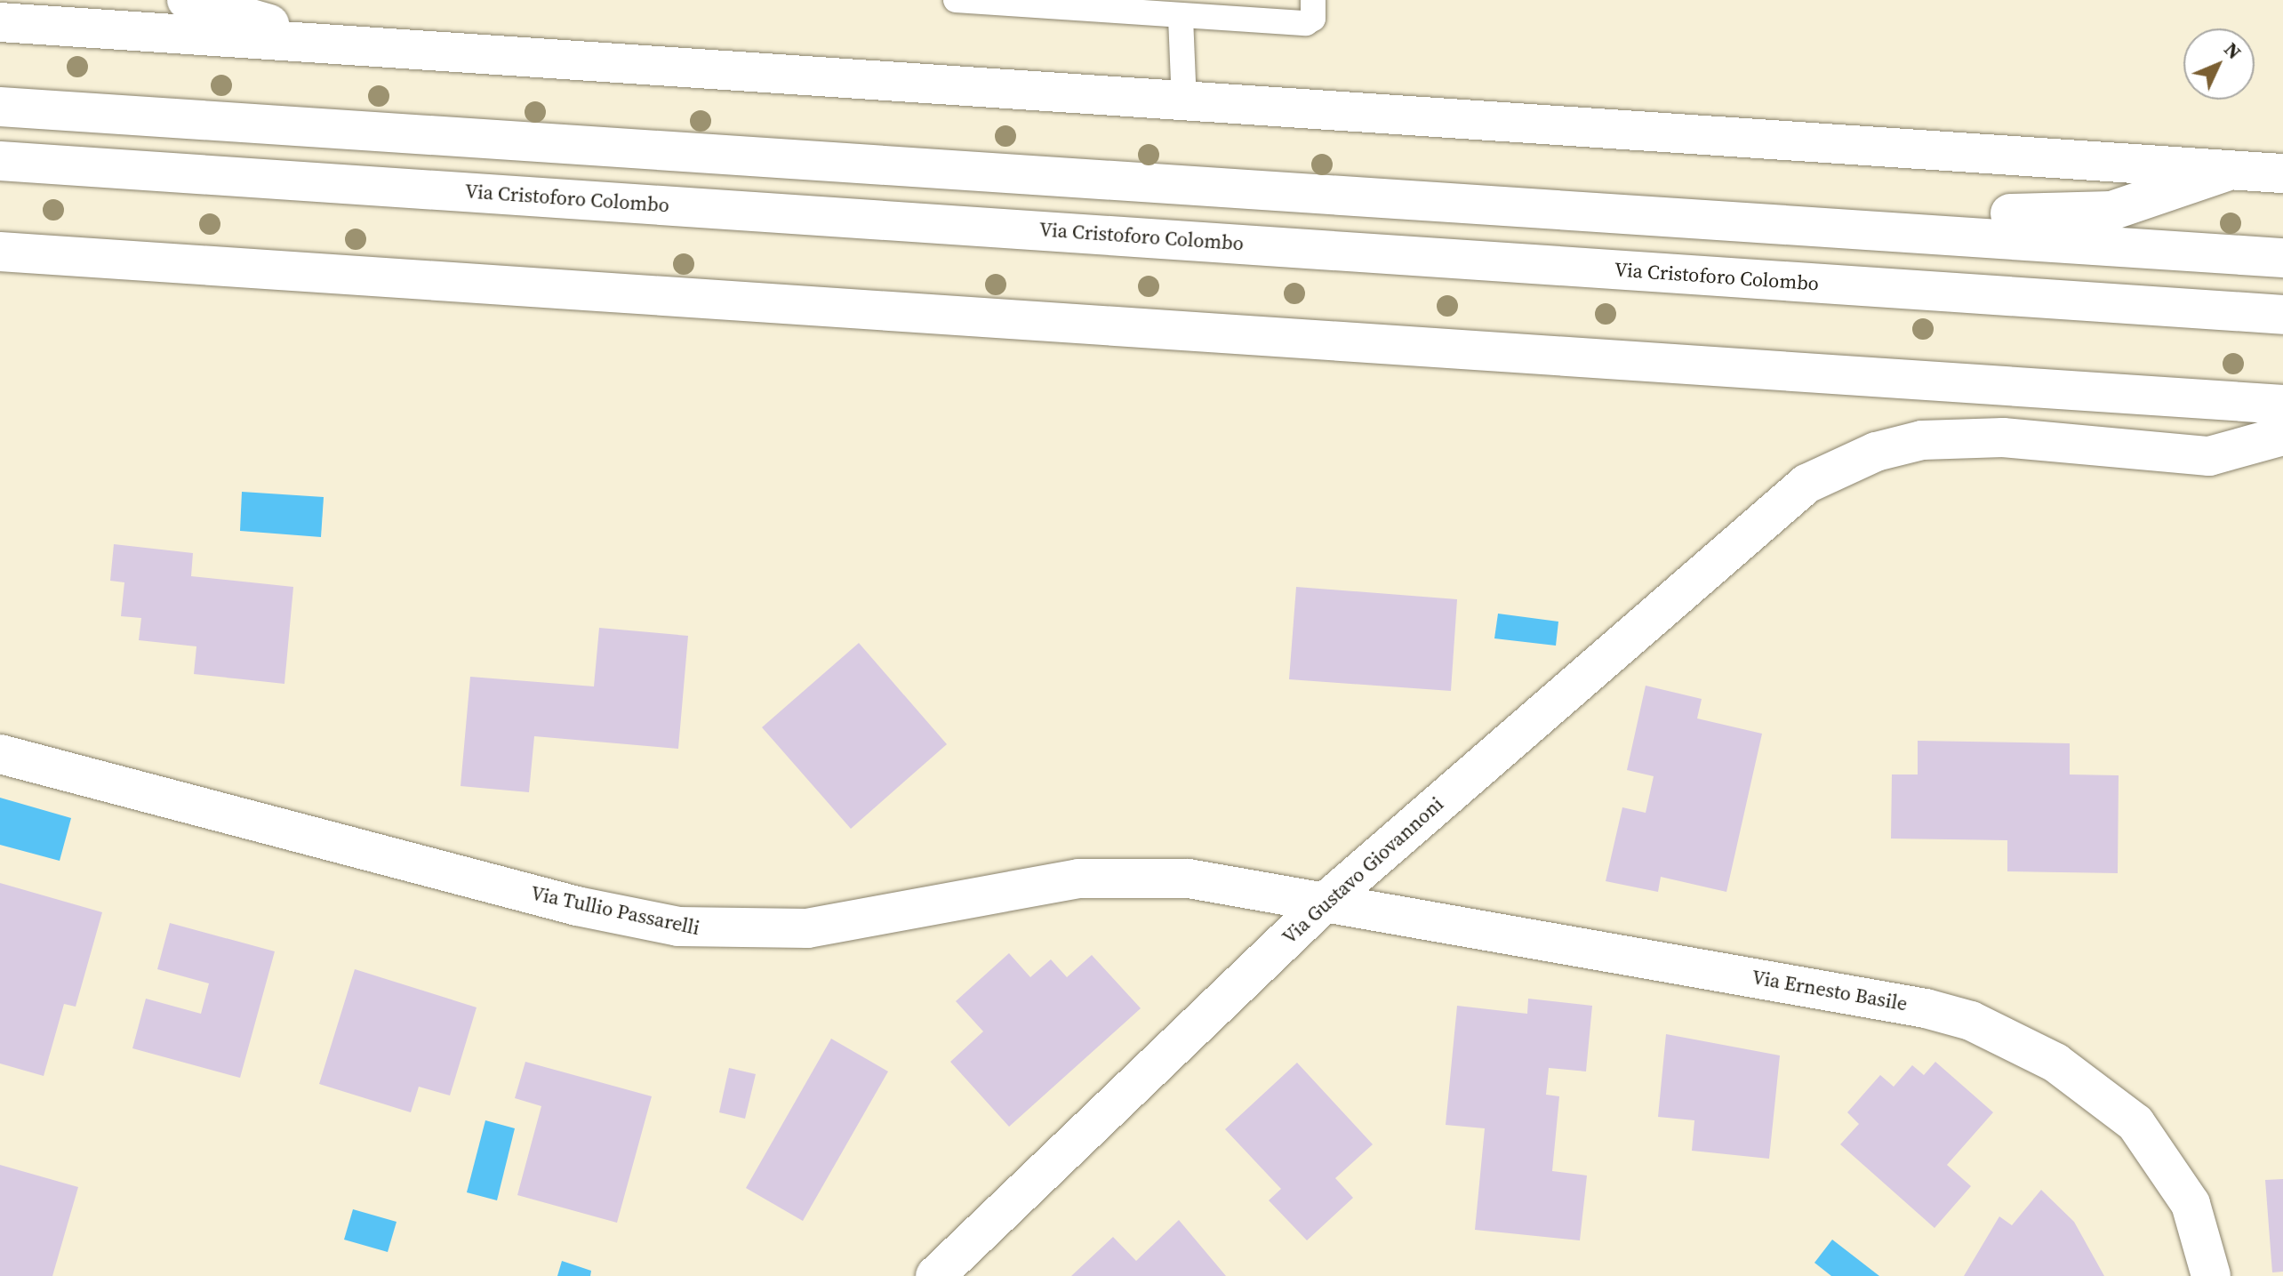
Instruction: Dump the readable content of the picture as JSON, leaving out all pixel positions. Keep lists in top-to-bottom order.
{
  "streets": {
    "main road": [
      "Via Cristoforo Colombo",
      "Via Gustavo Giovannoni",
      "Via Tullio Passarelli",
      "Via Ernesto Basile"
    ]
  },
  "crossings": [
    ["Via Gustavo Giovannoni", "Via Tullio Passarelli"],
    ["Via Gustavo Giovannoni", "Via Ernesto Basile"],
    ["Via Tullio Passarelli", "Via Ernesto Basile"]
  ],
  "north": "top right"
}
